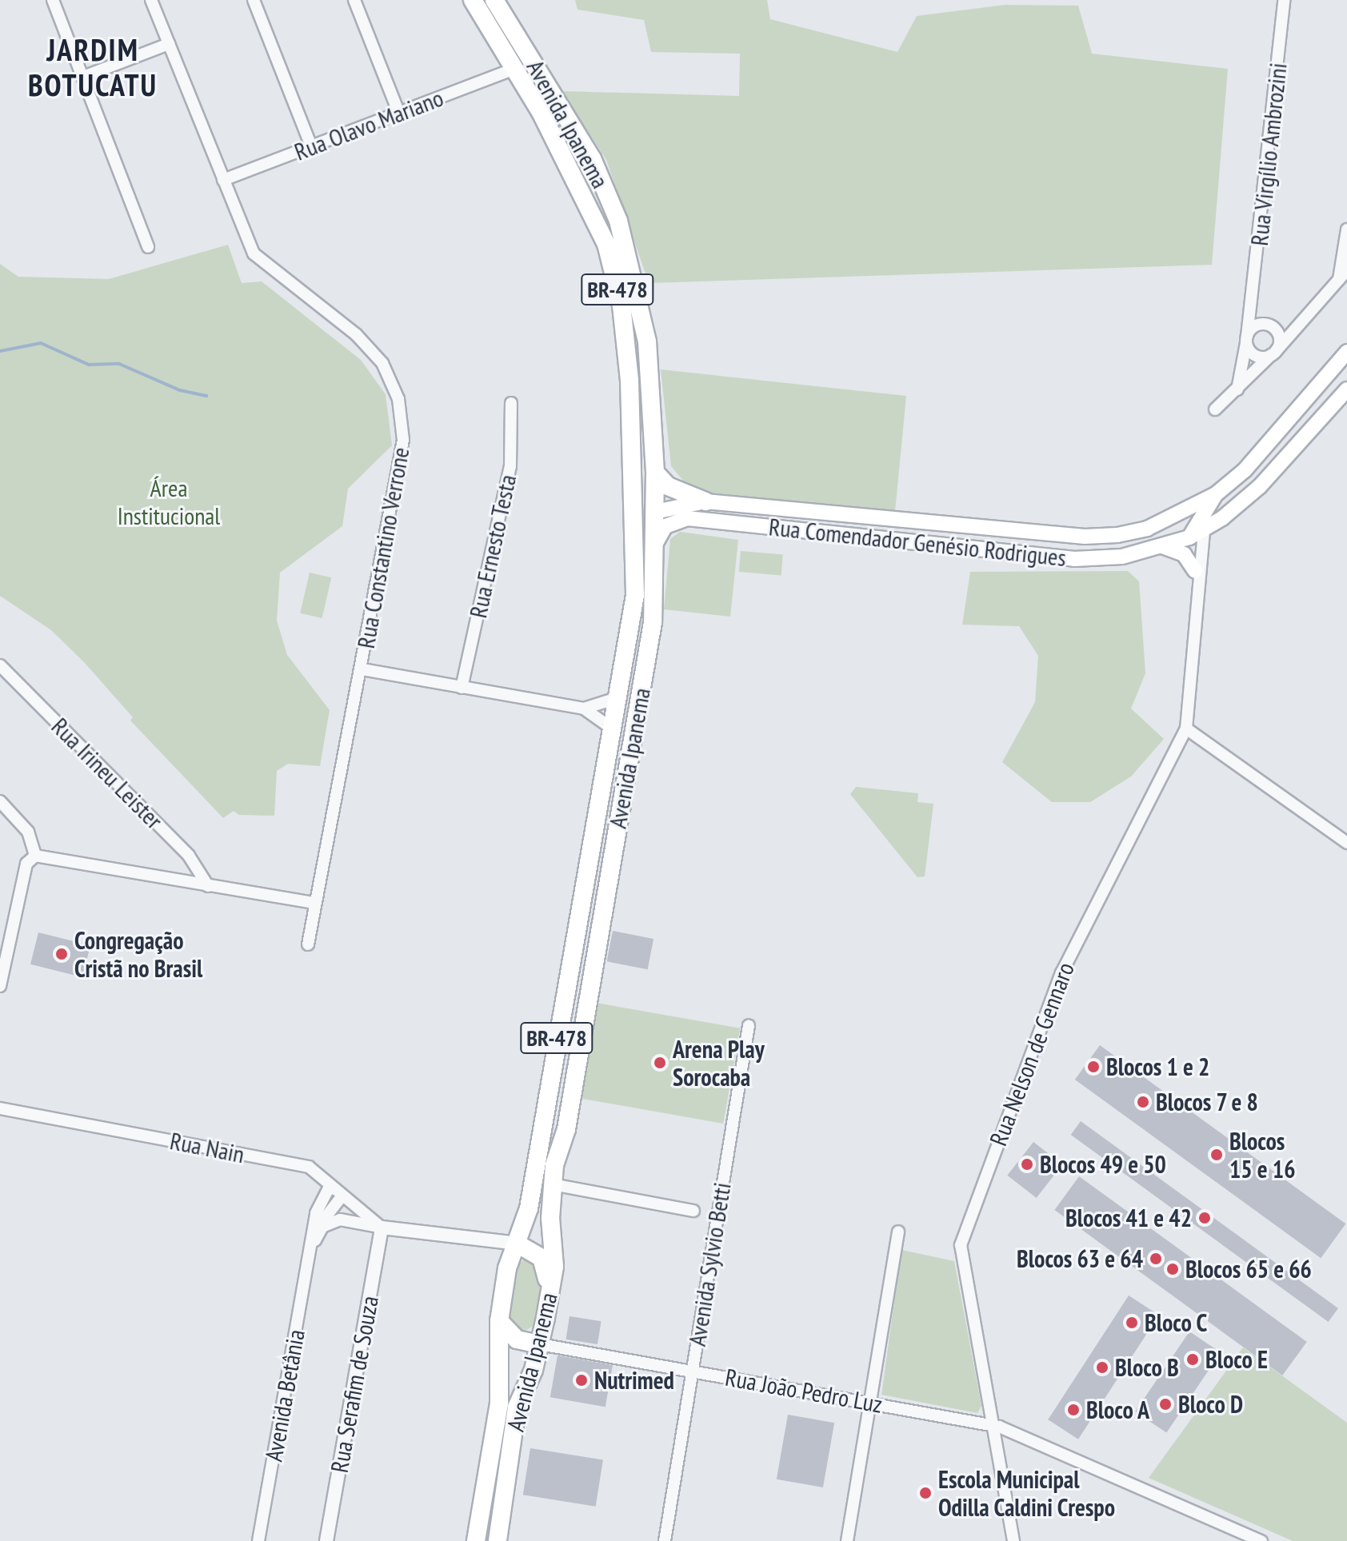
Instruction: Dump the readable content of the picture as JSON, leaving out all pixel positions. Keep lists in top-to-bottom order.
{
  "streets": {
    "main road": ["Avenida Ipanema", "BR-478", "Rua Comendador Genésio Rodrigues"],
    "street": [
      "Rua Olavo Mariano",
      "Rua Virgílio Ambrozini",
      "Rua Ernesto Testa",
      "Rua Constantino Verrone",
      "Rua Irineu Leister",
      "Rua Nelson de Gennaro",
      "Rua Nain",
      "Avenida Sylvio Betti",
      "Rua Serafim de Souza",
      "Rua João Pedro Luz",
      "Avenida Betânia"
    ]
  },
  "crossings": [
    ["Avenida Ipanema", "Rua Olavo Mariano"],
    ["Avenida Ipanema", "Rua Comendador Genésio Rodrigues"],
    ["Avenida Ipanema", "Rua João Pedro Luz"],
    ["Rua Olavo Mariano", "Rua Constantino Verrone"],
    ["Rua Comendador Genésio Rodrigues", "Rua Nelson de Gennaro"],
    ["Rua Nelson de Gennaro", "Rua João Pedro Luz"],
    ["Rua Nain", "Rua Serafim de Souza"],
    ["Rua Nain", "Avenida Betânia"],
    ["Avenida Sylvio Betti", "Rua João Pedro Luz"]
  ],
  "districts": ["JARDIM BOTUCATU"],
  "parks": ["Área Institucional"],
  "places": [
    "Congregação Cristã no Brasil",
    "Arena Play Sorocaba",
    "Blocos 1 e 2",
    "Blocos 7 e 8",
    "Blocos 15 e 16",
    "Blocos 49 e 50",
    "Blocos 41 e 42",
    "Blocos 63 e 64",
    "Blocos 65 e 66",
    "Bloco C",
    "Bloco E",
    "Bloco B",
    "Nutrimed",
    "Bloco D",
    "Bloco A",
    "Escola Municipal Odilla Caldini Crespo"
  ]
}
